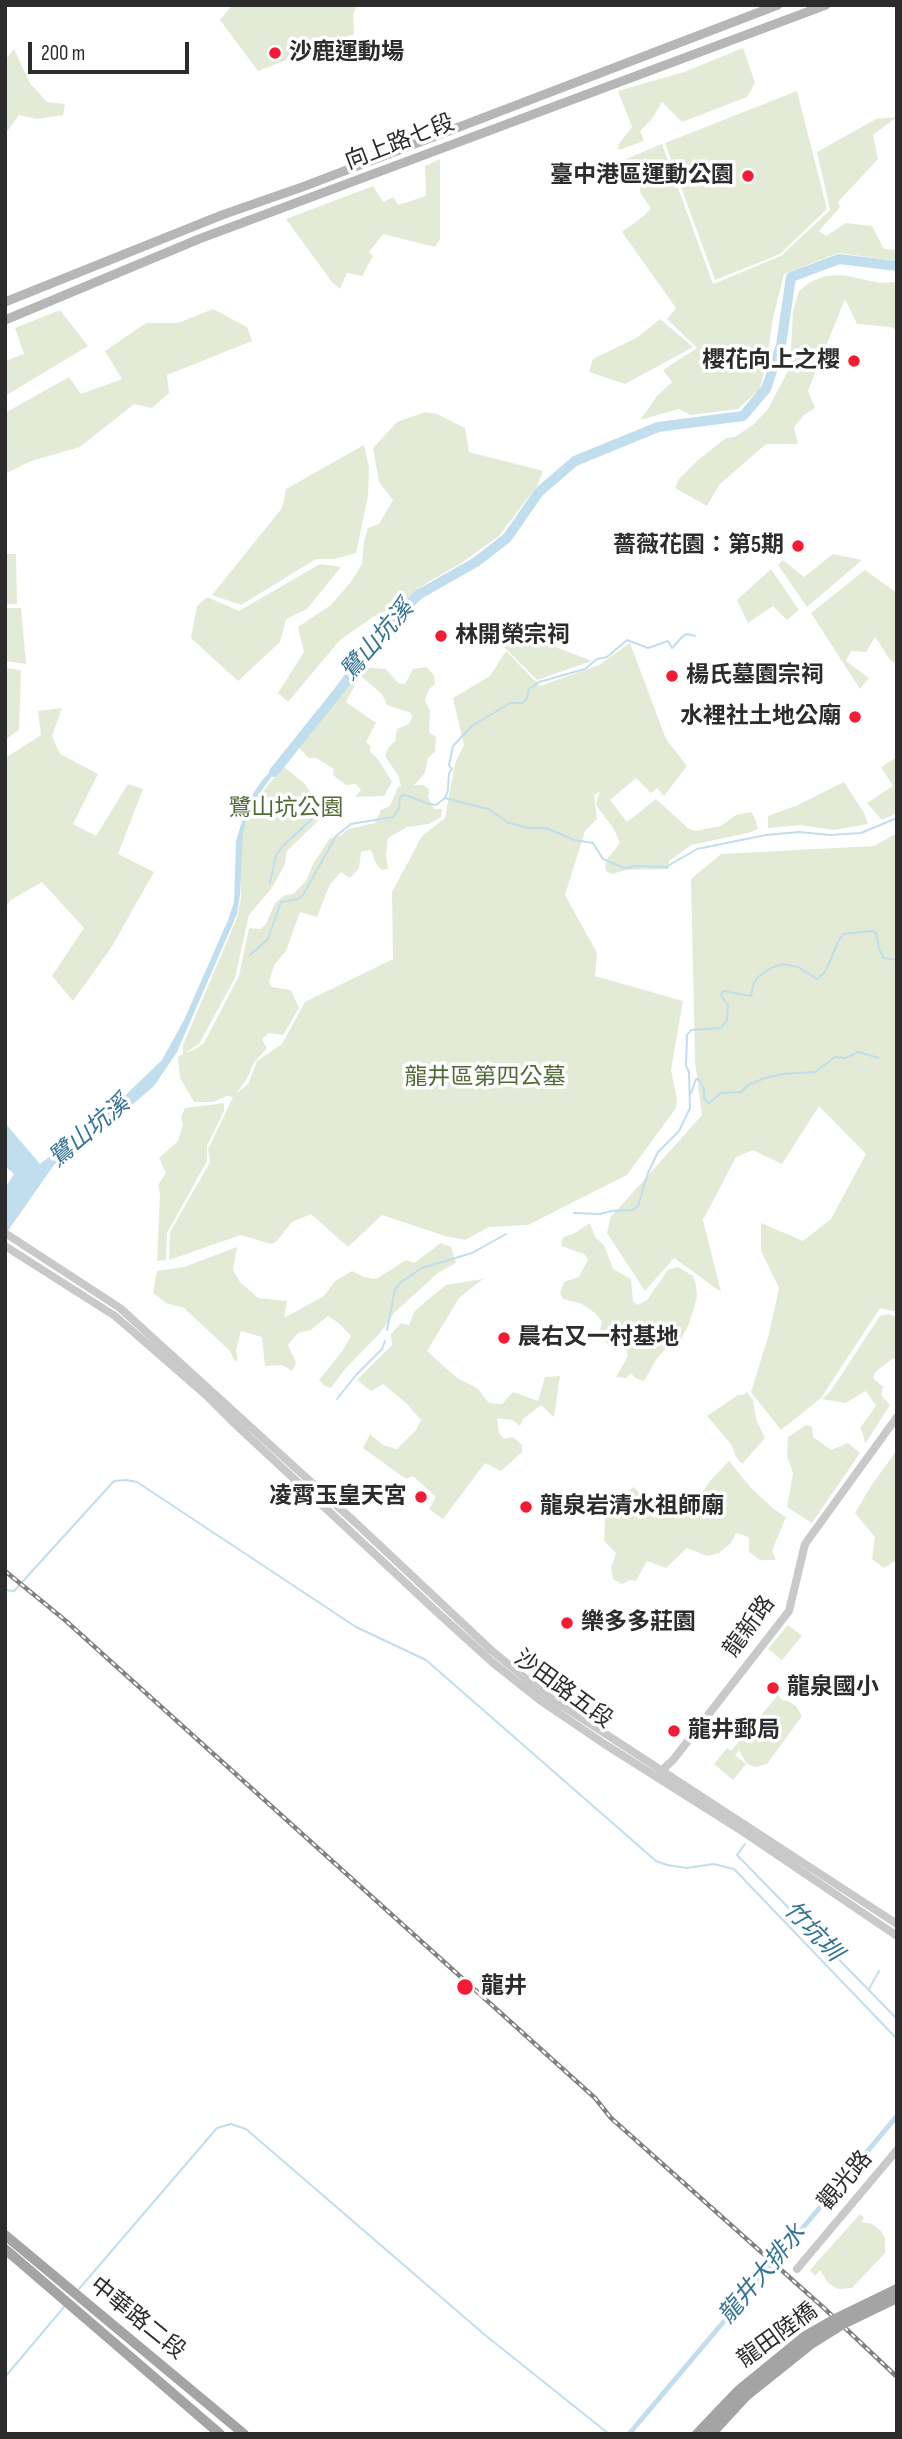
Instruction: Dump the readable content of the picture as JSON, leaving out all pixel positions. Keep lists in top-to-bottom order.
{
  "streets": {
    "main road": ["向上路七段", "中華路二段", "龍田陸橋"],
    "street": ["龍新路", "沙田路五段", "觀光路"]
  },
  "crossings": [
    ["龍新路", "沙田路五段"]
  ],
  "water": ["鷺山坑溪", "竹坑圳", "龍井大排水"],
  "parks": ["鷺山坑公園", "龍井區第四公墓"],
  "places": [
    "沙鹿運動場",
    "臺中港區運動公園",
    "櫻花向上之櫻",
    "薔薇花園：第5期",
    "林開榮宗祠",
    "楊氏墓園宗祠",
    "水裡社土地公廟",
    "晨右又一村基地",
    "凌霄玉皇天宮",
    "龍泉岩清水祖師廟",
    "樂多多莊園",
    "龍泉國小",
    "龍井郵局",
    "龍井"
  ],
  "scale_bar": "200 m"
}
